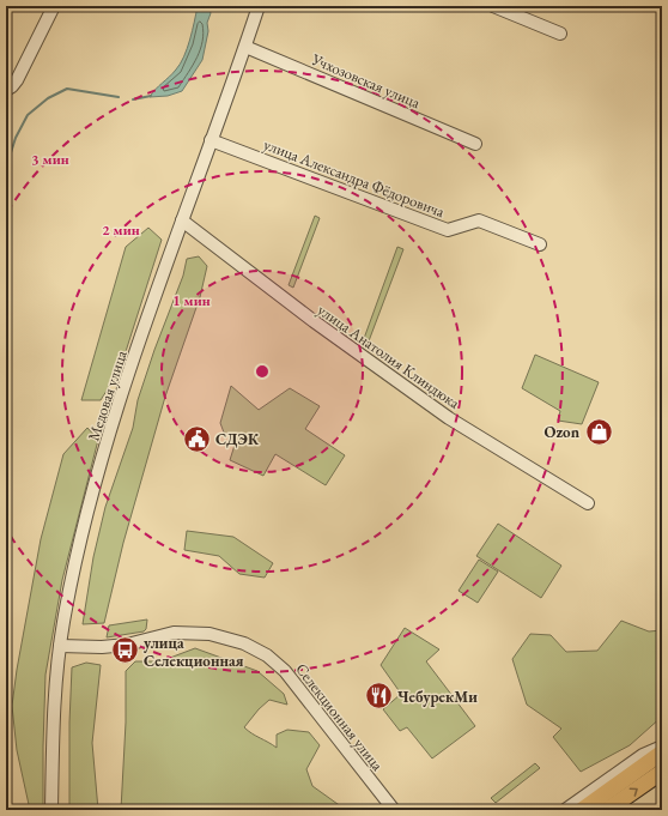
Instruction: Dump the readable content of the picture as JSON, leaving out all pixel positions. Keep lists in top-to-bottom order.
{
  "streets": {
    "street": [
      "Учхозовская улица",
      "улица Александра Фёдоровича",
      "улица Анатолия Клиндюка",
      "Медовая улица",
      "Селекционная улица"
    ]
  },
  "crossings": [
    ["Учхозовская улица", "Медовая улица"],
    ["улица Александра Фёдоровича", "Медовая улица"],
    ["улица Анатолия Клиндюка", "Медовая улица"],
    ["Медовая улица", "Селекционная улица"]
  ],
  "places": {
    "shop": ["Ozon"],
    "public building": ["СДЭК"],
    "bus stop": ["улица Селекционная"],
    "restaurant": ["ЧебурекМи"]
  },
  "rings": ["3 мин", "2 мин", "1 мин"]
}
